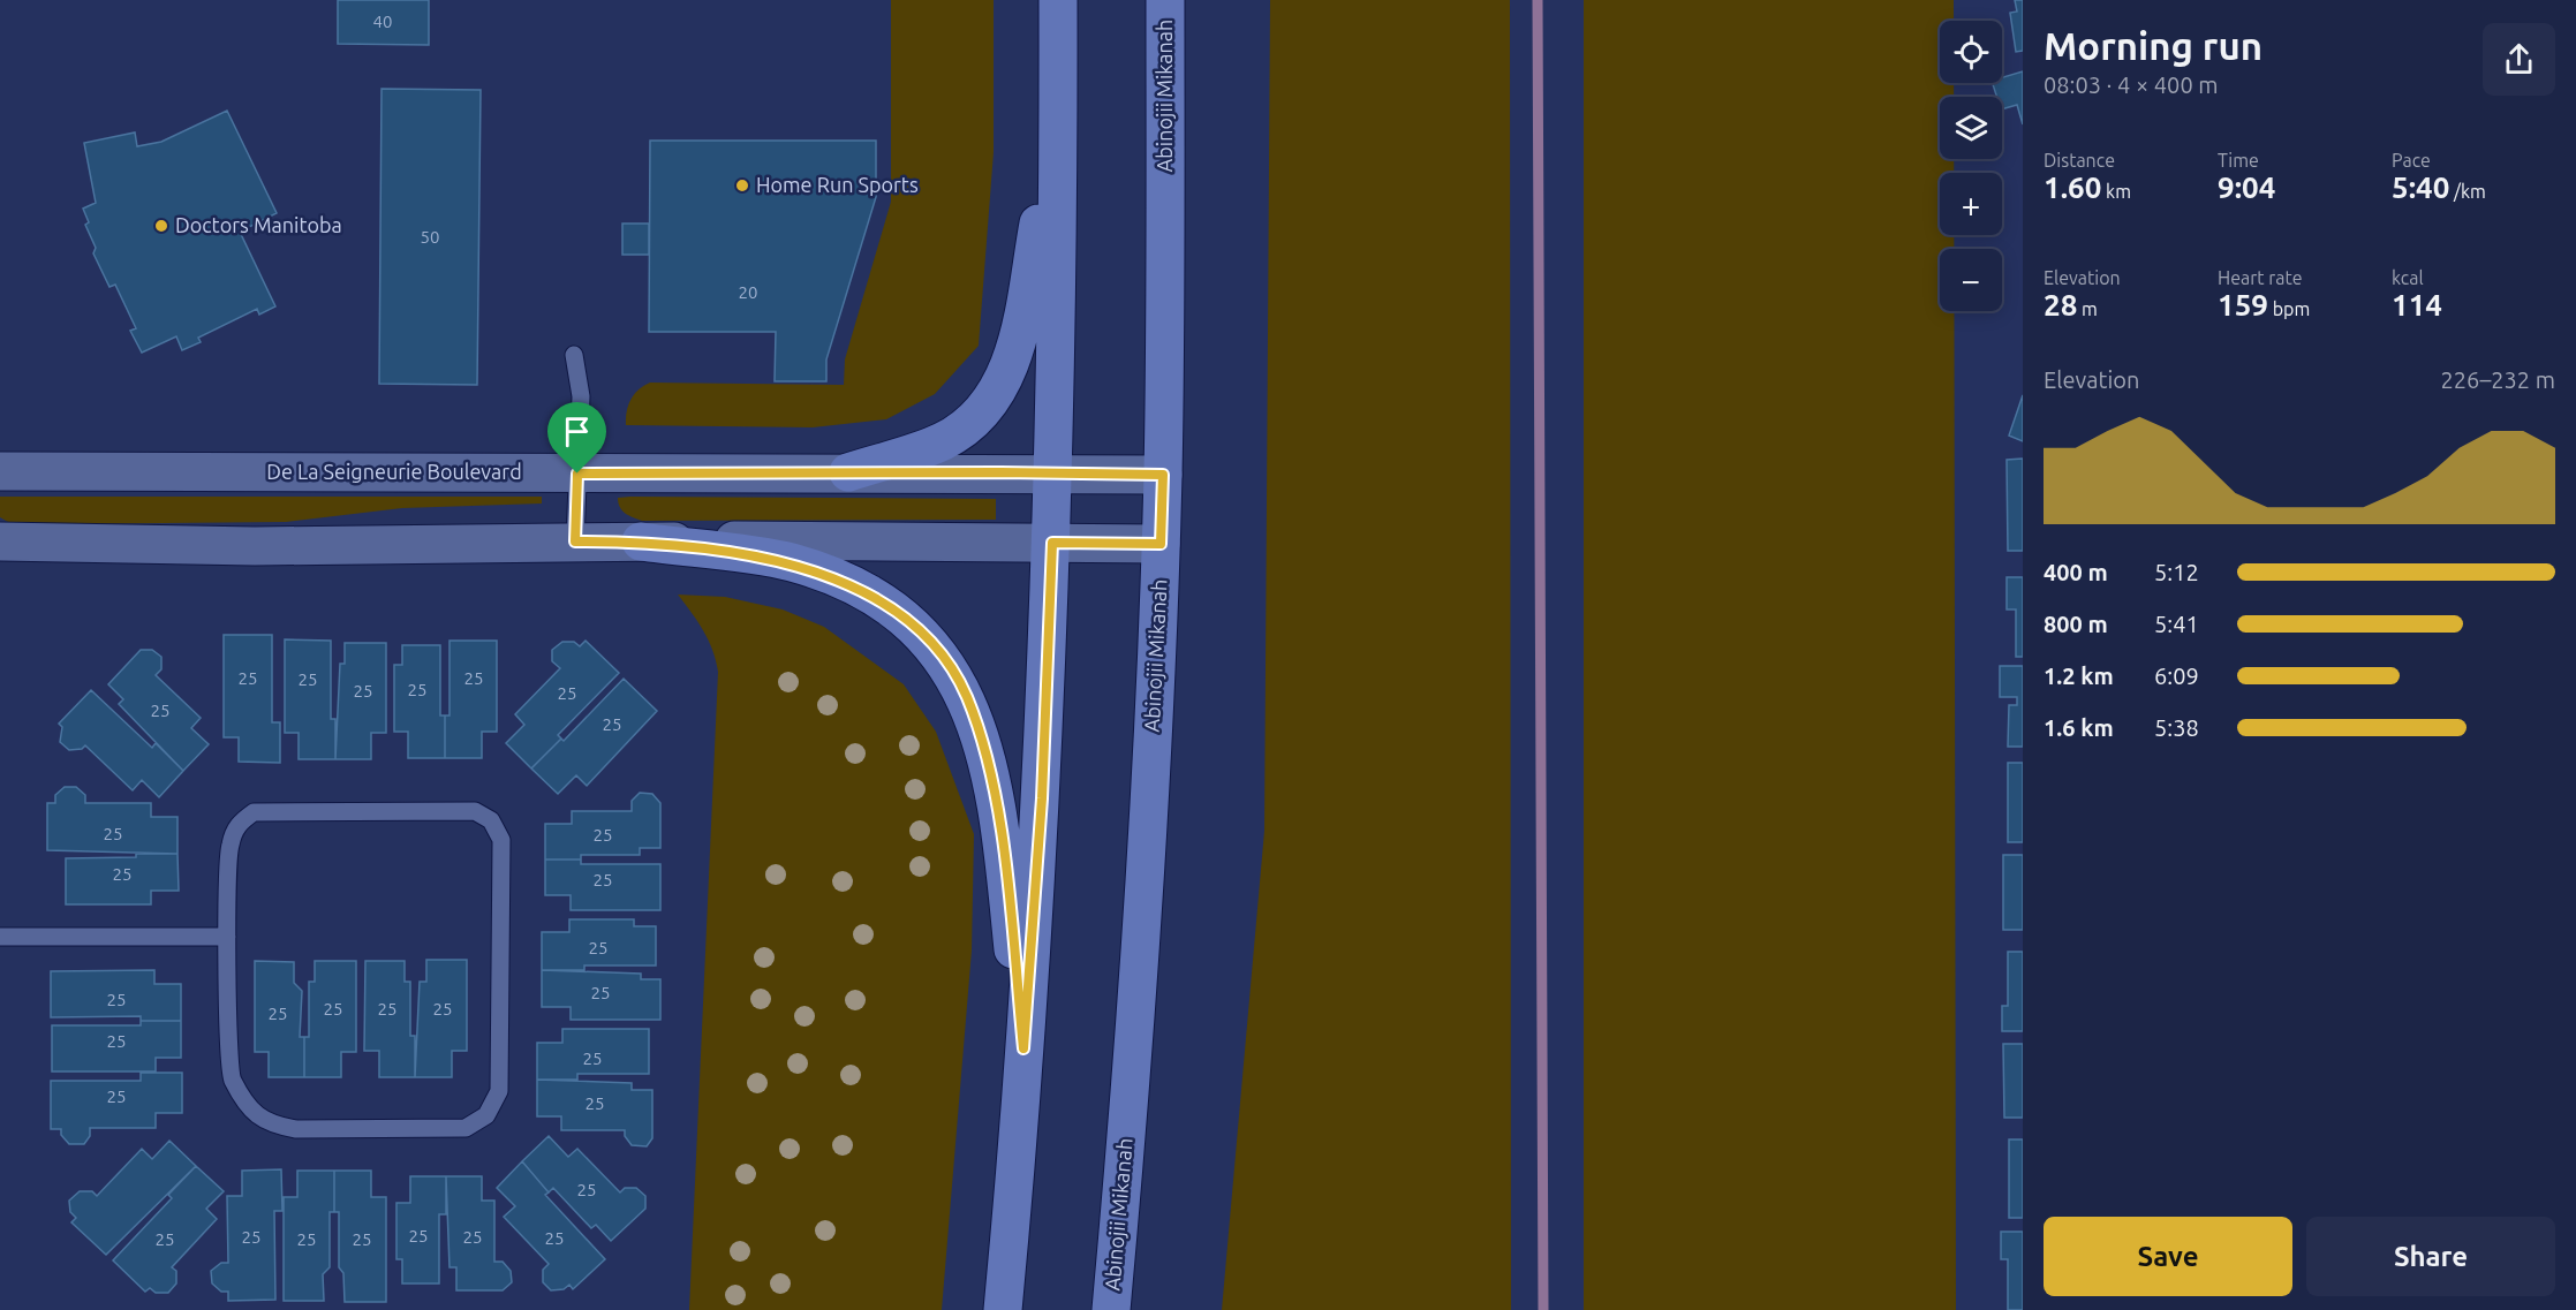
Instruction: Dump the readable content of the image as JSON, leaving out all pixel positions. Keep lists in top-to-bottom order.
{
  "streets": {
    "main road": ["Abinojii Mikanah"],
    "street": ["De La Seigneurie Boulevard"]
  },
  "crossings": [
    ["Abinojii Mikanah", "De La Seigneurie Boulevard"]
  ],
  "places": ["Home Run Sports", "Doctors Manitoba"],
  "house_numbers": [
    "40",
    "50",
    "20",
    "25",
    "25",
    "25",
    "25",
    "25",
    "25",
    "25",
    "25",
    "25",
    "25",
    "25",
    "25",
    "25",
    "25",
    "25",
    "25",
    "25",
    "25",
    "25",
    "25",
    "25",
    "25",
    "25",
    "25",
    "25",
    "25",
    "25",
    "25",
    "25",
    "25",
    "25"
  ],
  "page": {
    "heading": ["Morning run", "08:03 · 4 × 400 m"],
    "map_buttons": ["+", "−"],
    "stats": [
      ["Distance", "1.60 km"],
      ["Time", "9:04"],
      ["Pace", "5:40 /km"],
      ["Elevation", "28 m"],
      ["Heart rate", "159 bpm"],
      ["kcal", "114"]
    ],
    "chart": ["Elevation", "226–232 m"],
    "list": [
      {
        "name": "400 m",
        "note": "5:12"
      },
      {
        "name": "800 m",
        "note": "5:41"
      },
      {
        "name": "1.2 km",
        "note": "6:09"
      },
      {
        "name": "1.6 km",
        "note": "5:38"
      }
    ],
    "buttons": ["Save", "Share"]
  }
}
